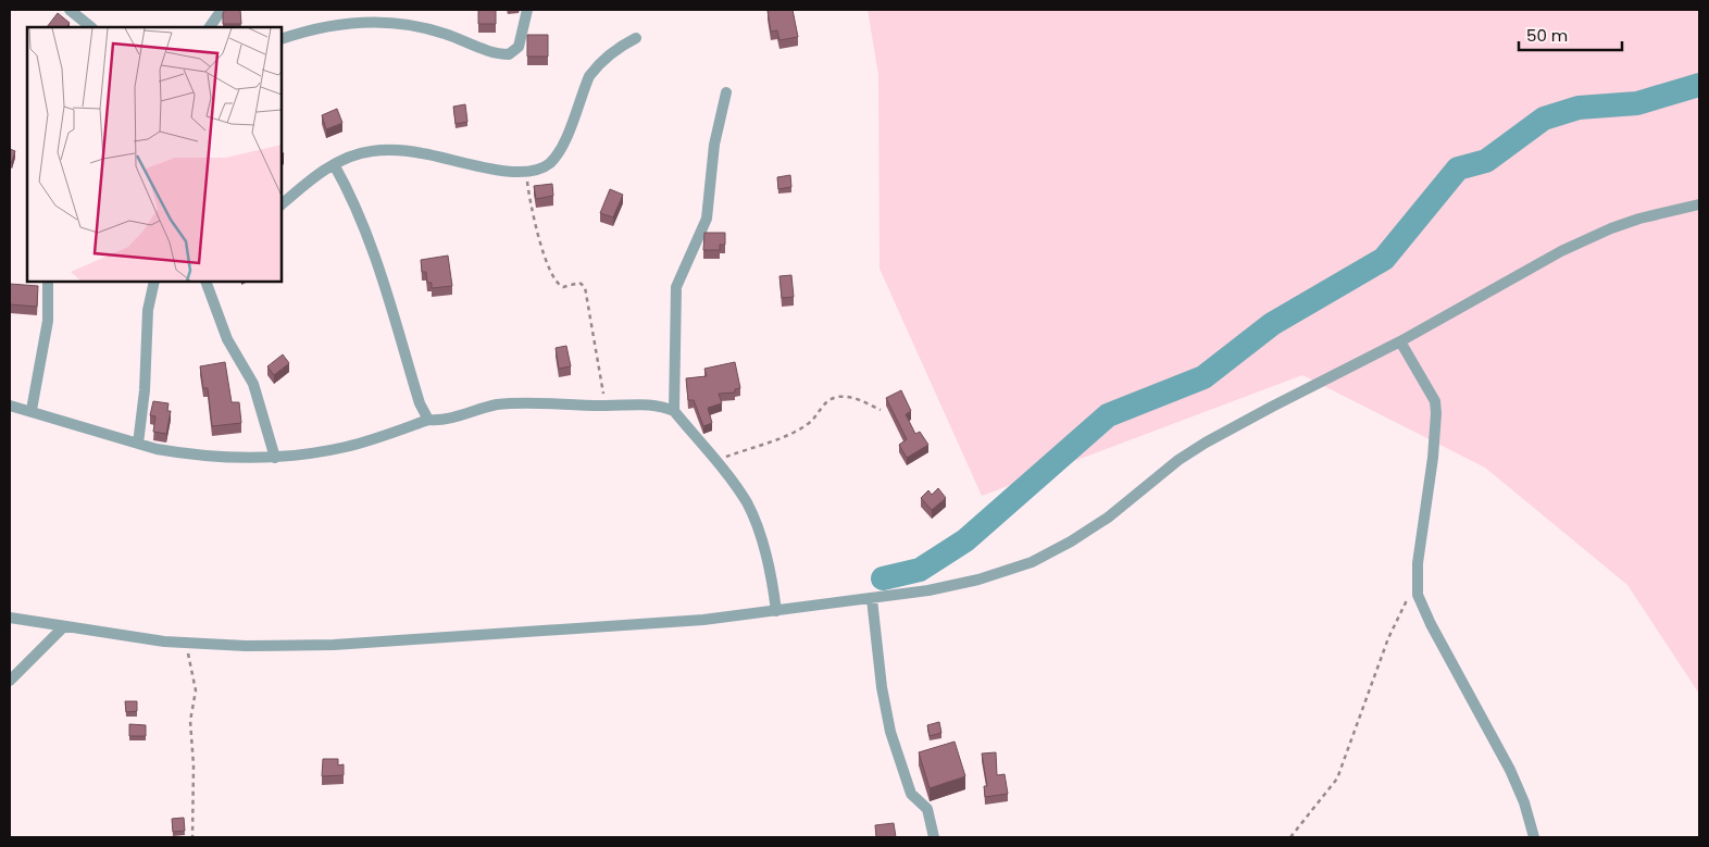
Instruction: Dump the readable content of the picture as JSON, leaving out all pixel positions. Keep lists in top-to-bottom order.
{
  "scale_bar": "50 m"
}
